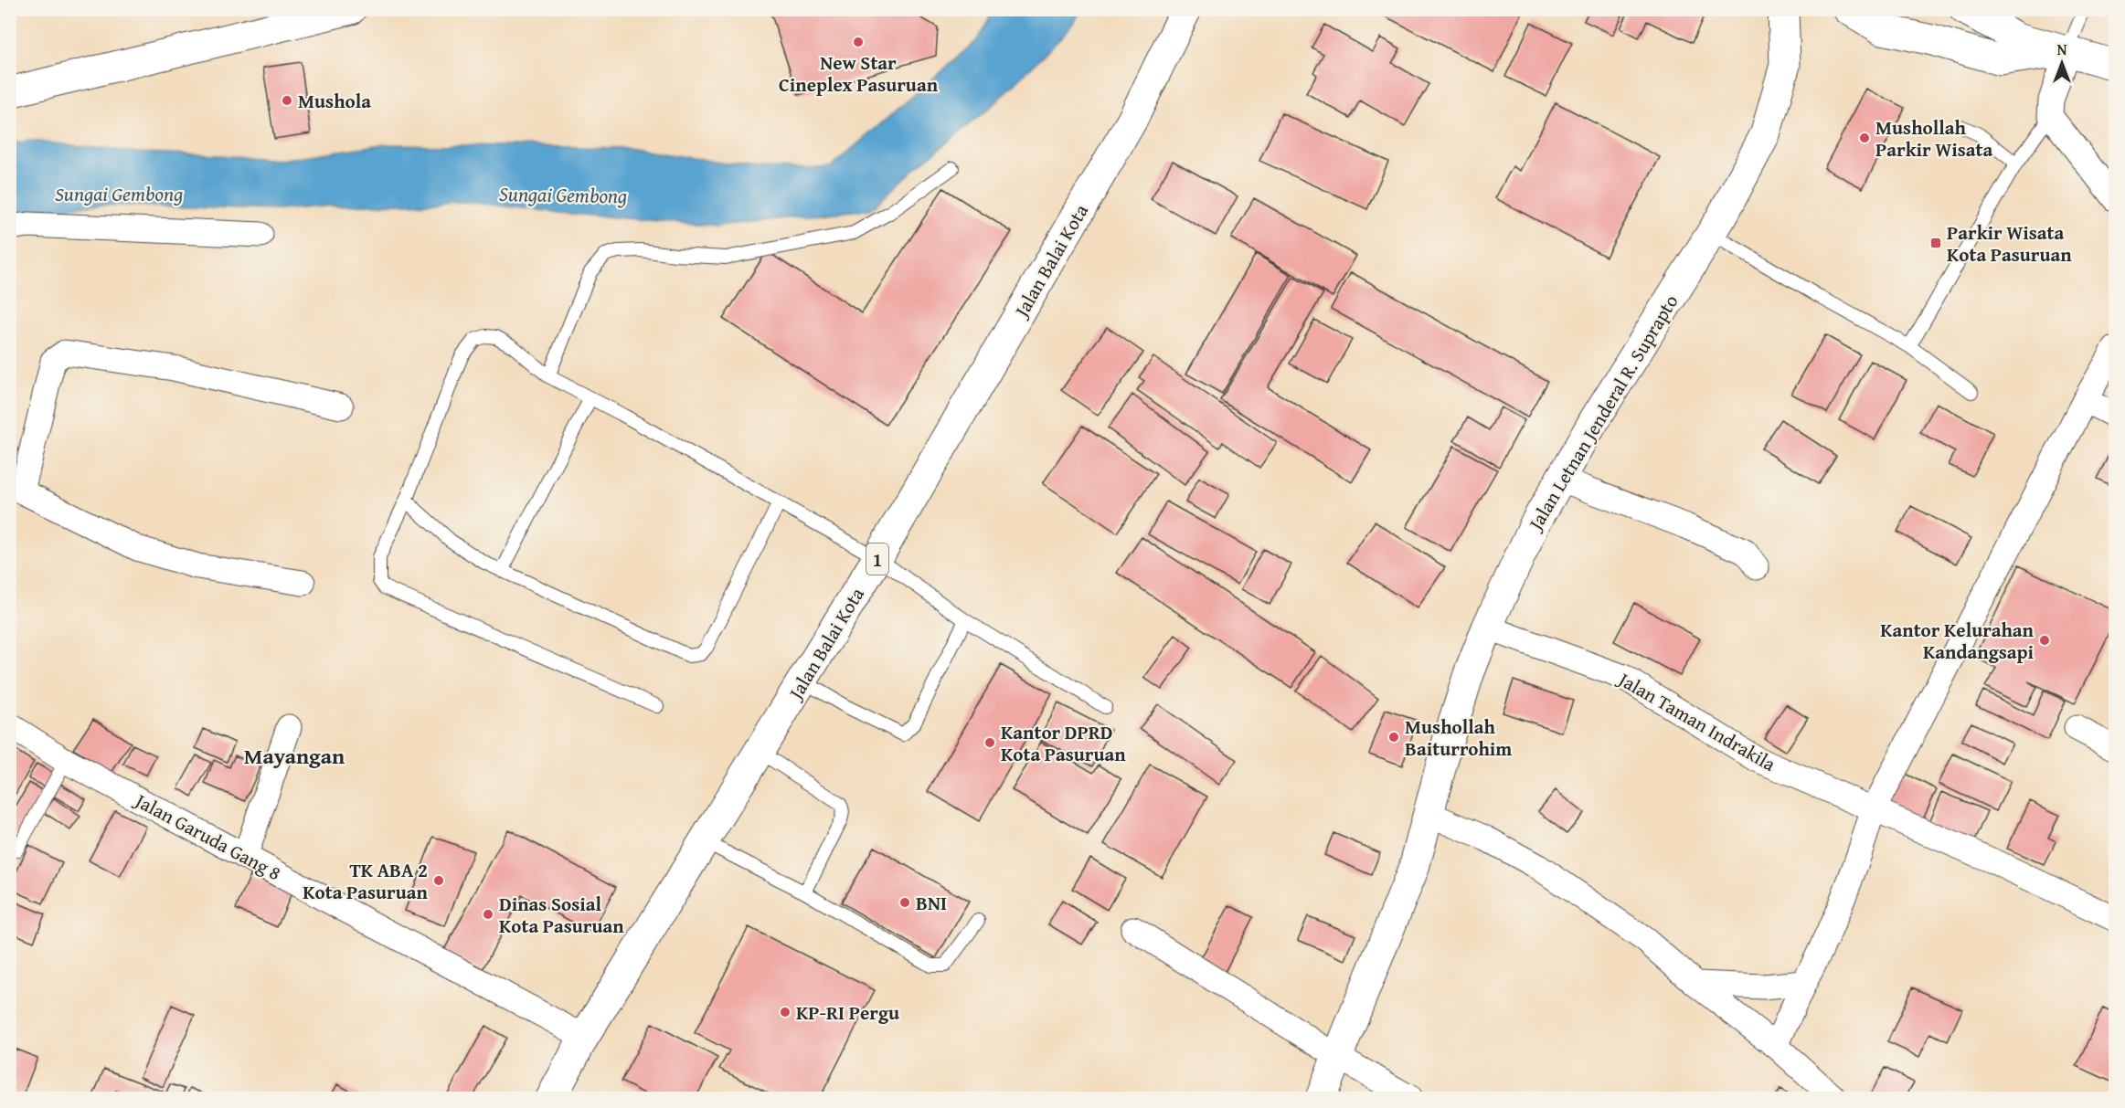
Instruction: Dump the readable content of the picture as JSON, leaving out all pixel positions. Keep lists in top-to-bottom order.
{
  "streets": {
    "main road": ["Jalan Balai Kota", "Jalan Letnan Jenderal R. Suprapto", "1"],
    "street": ["Jalan Taman Indrakila", "Jalan Garuda Gang 8"]
  },
  "crossings": [
    ["Jalan Balai Kota", "Jalan Garuda Gang 8"],
    ["Jalan Letnan Jenderal R. Suprapto", "Jalan Taman Indrakila"]
  ],
  "districts": ["Mayangan"],
  "water": ["Sungai Gembong"],
  "places": {
    "other": [
      "New Star Cineplex Pasuruan",
      "Mushola",
      "Mushollah Parkir Wisata",
      "Kantor Kelurahan Kandangsapi",
      "Mushollah Baiturrohim",
      "Kantor DPRD Kota Pasuruan",
      "TK ABA 2 Kota Pasuruan",
      "BNI",
      "Dinas Sosial Kota Pasuruan",
      "KP-RI Pergu"
    ],
    "transit": ["Parkir Wisata Kota Pasuruan"]
  },
  "north": "top"
}
